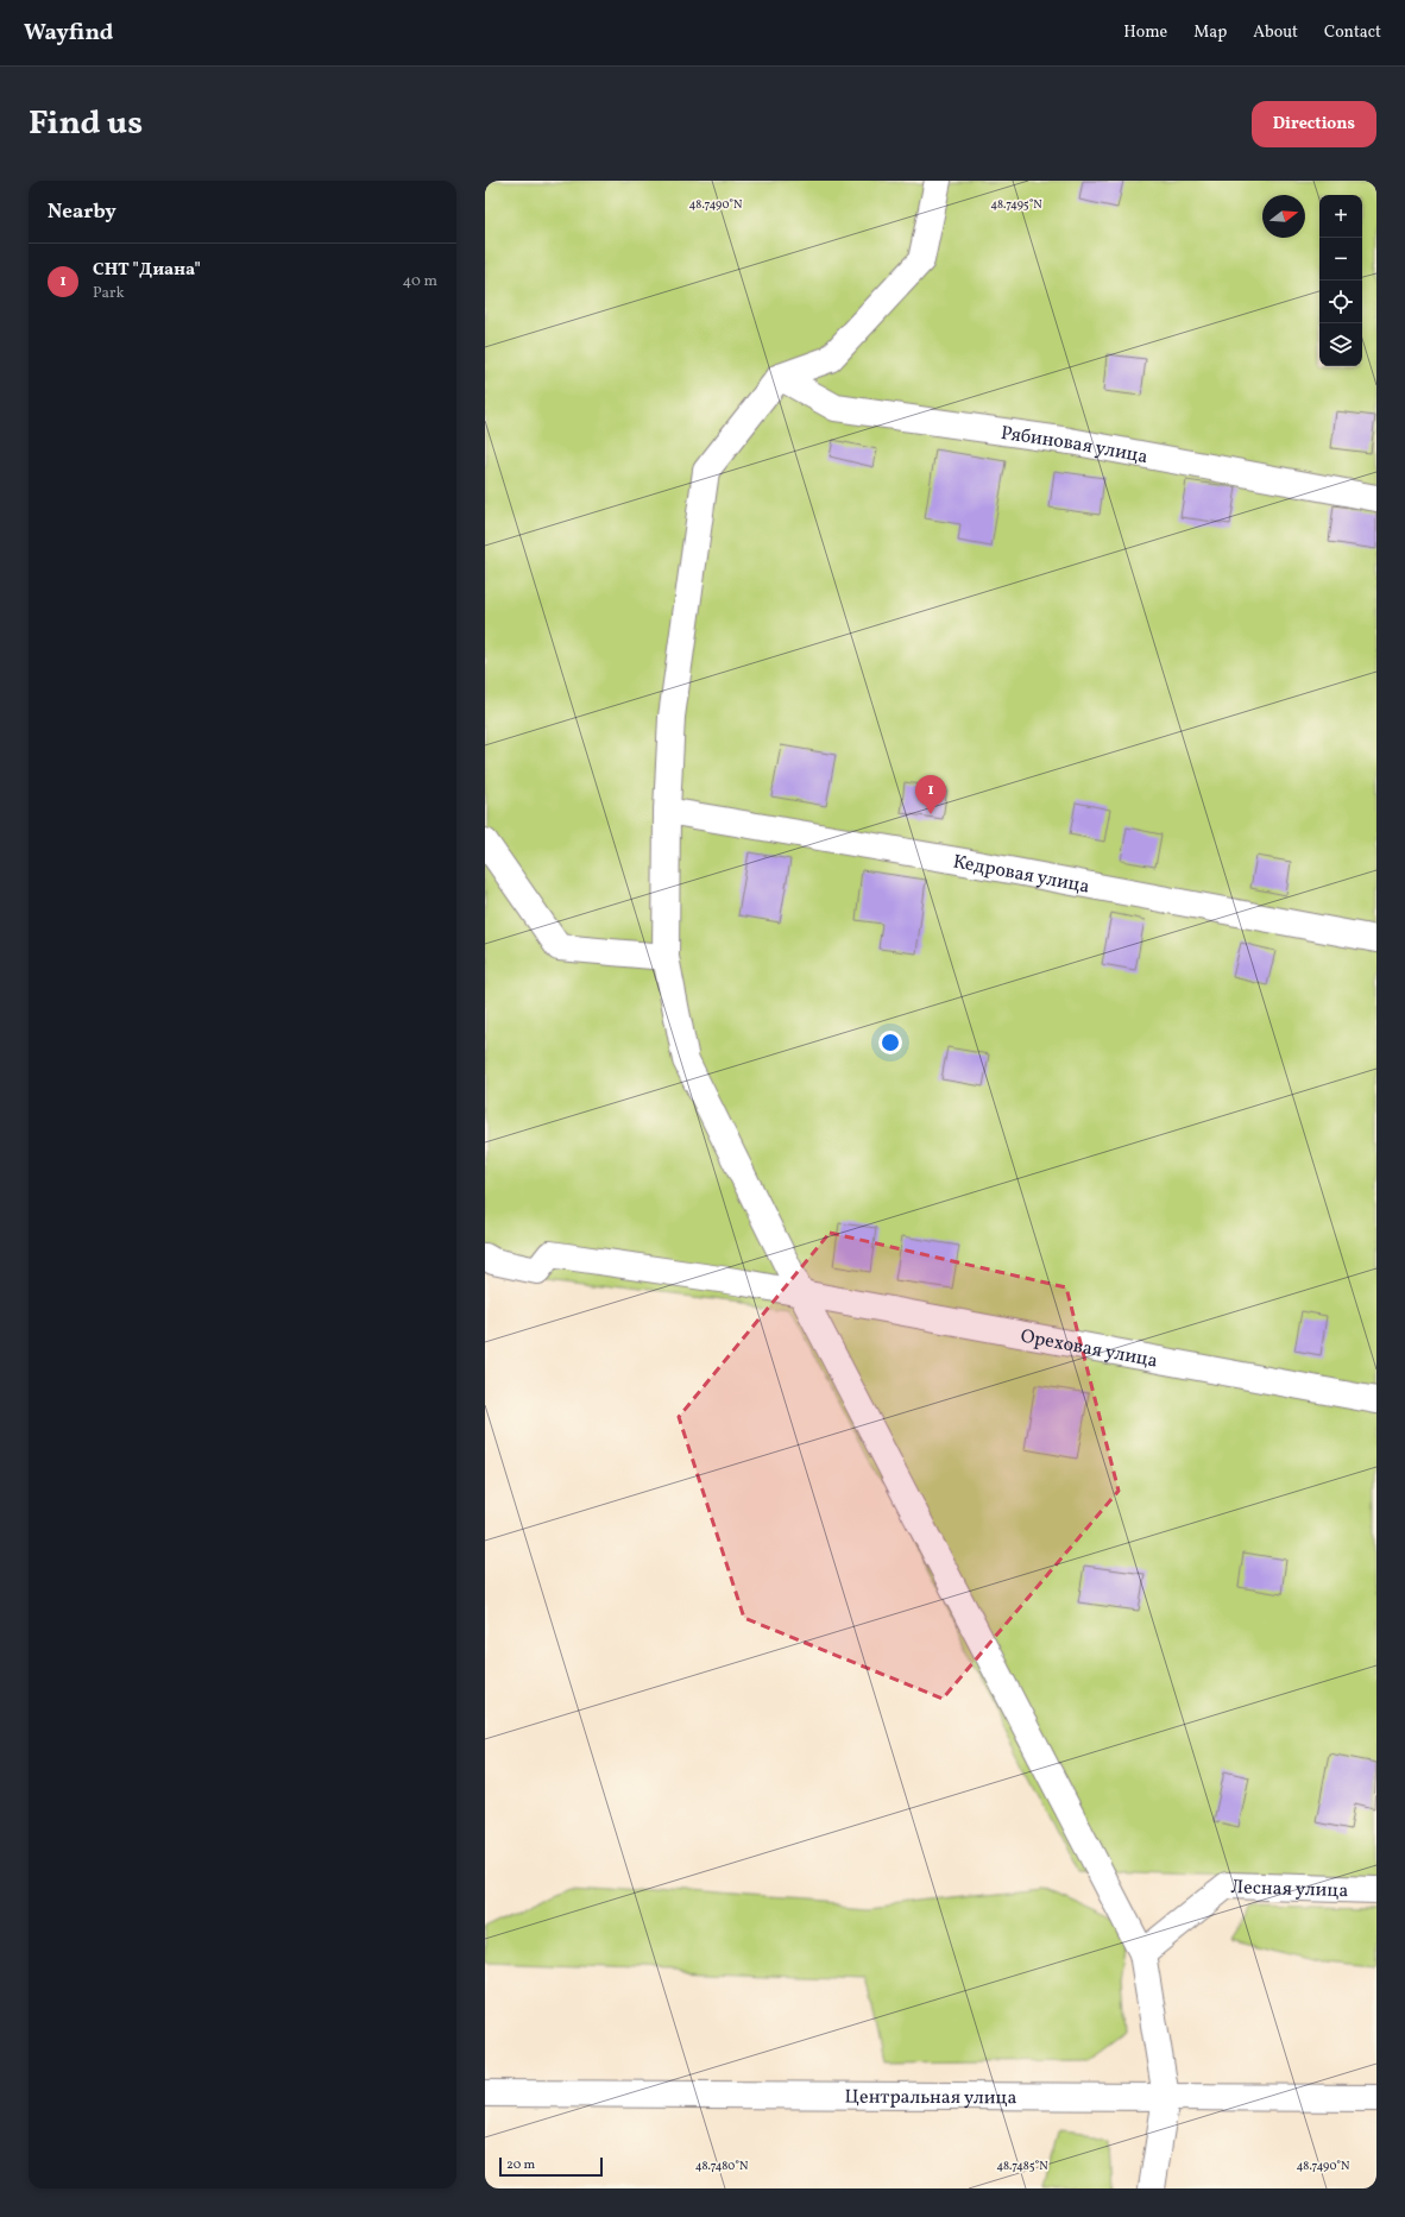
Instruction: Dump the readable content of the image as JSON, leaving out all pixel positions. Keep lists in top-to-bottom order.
{
  "streets": {
    "street": [
      "Рябиновая улица",
      "Кедровая улица",
      "Ореховая улица",
      "Лесная улица",
      "Центральная улица"
    ]
  },
  "scale_bar": "20 m",
  "north": "right",
  "page": {
    "header": "Wayfind",
    "nav": [
      "Home",
      "Map",
      "About",
      "Contact"
    ],
    "title": "Find us",
    "buttons": "Directions",
    "heading": "Nearby",
    "map_buttons": ["+", "−"],
    "list": [
      {
        "mark": "1",
        "name": "СНТ \"Диана\"",
        "note": "Park",
        "value": "40 m"
      }
    ],
    "pins": "1",
    "scale": "20 m"
  },
  "coordinates": [
    "48.7490°N",
    "48.7495°N",
    "48.7480°N",
    "48.7485°N"
  ]
}
